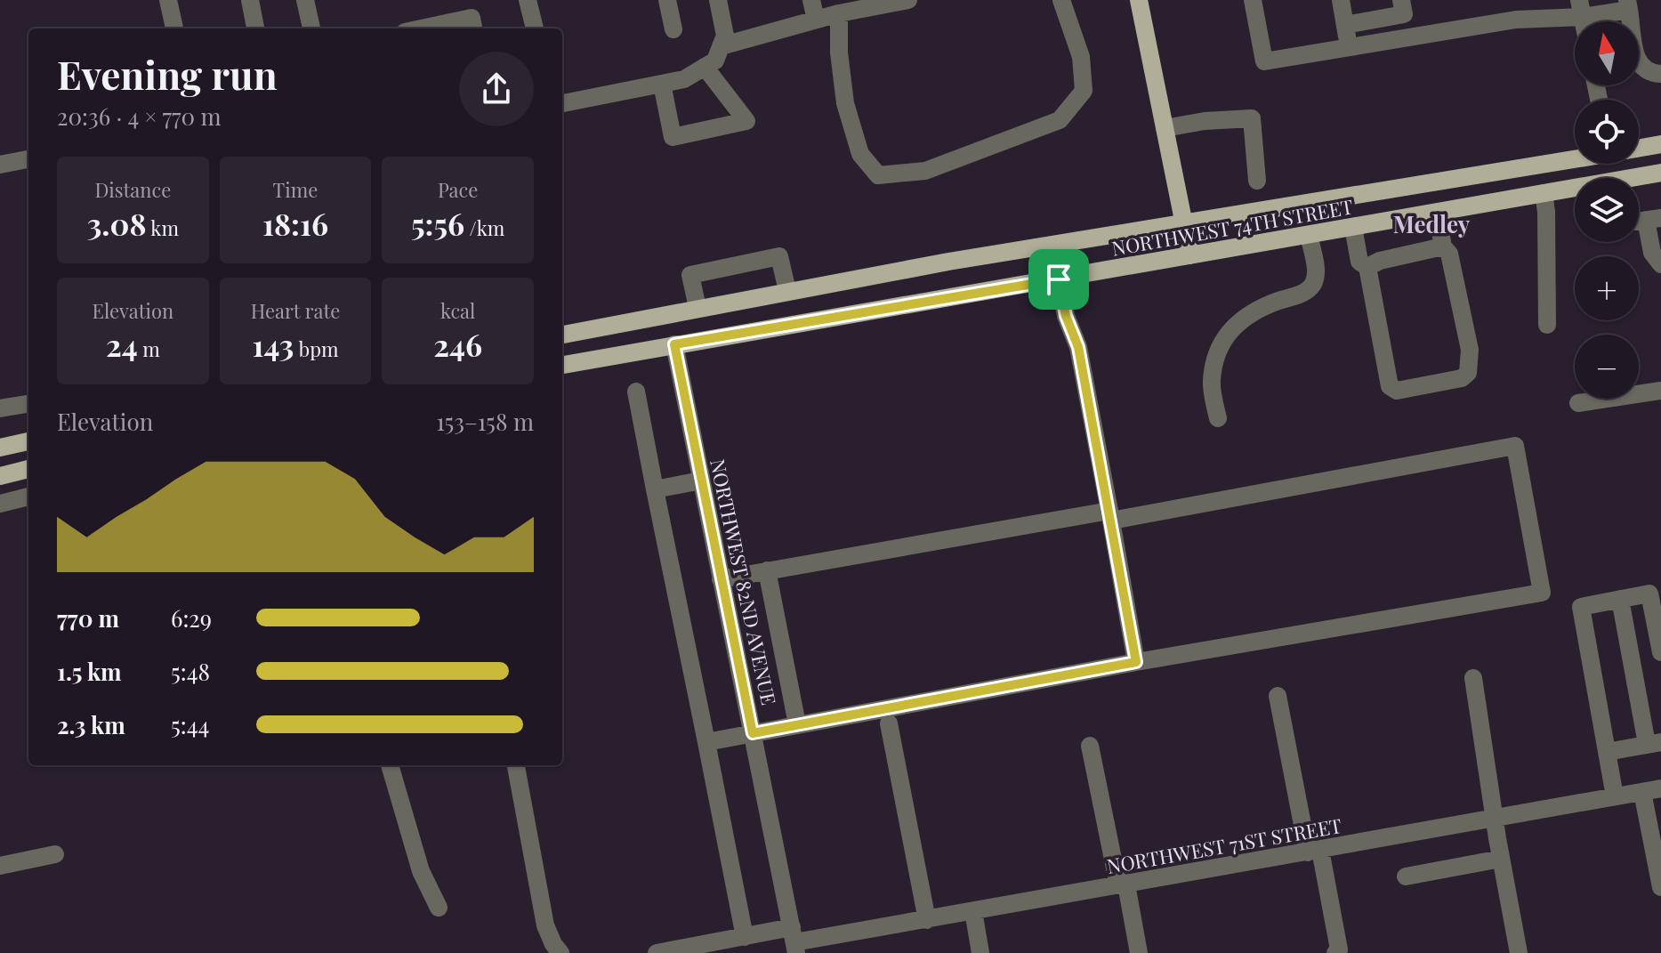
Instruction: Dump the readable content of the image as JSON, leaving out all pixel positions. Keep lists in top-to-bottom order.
{
  "streets": {
    "main road": ["NORTHWEST 74TH STREET"],
    "street": ["NORTHWEST 82ND AVENUE", "NORTHWEST 71ST STREET"]
  },
  "crossings": [
    ["NORTHWEST 74TH STREET", "NORTHWEST 82ND AVENUE"],
    ["NORTHWEST 82ND AVENUE", "NORTHWEST 71ST STREET"]
  ],
  "districts": ["Medley"],
  "north": "top",
  "page": {
    "map_buttons": ["+", "−"],
    "heading": ["Evening run", "20:36 · 4 × 770 m"],
    "stats": [
      ["Distance", "3.08 km"],
      ["Time", "18:16"],
      ["Pace", "5:56 /km"],
      ["Elevation", "24 m"],
      ["Heart rate", "143 bpm"],
      ["kcal", "246"]
    ],
    "chart": ["Elevation", "153–158 m"],
    "list": [
      {
        "name": "770 m",
        "note": "6:29"
      },
      {
        "name": "1.5 km",
        "note": "5:48"
      },
      {
        "name": "2.3 km",
        "note": "5:44"
      }
    ]
  }
}
